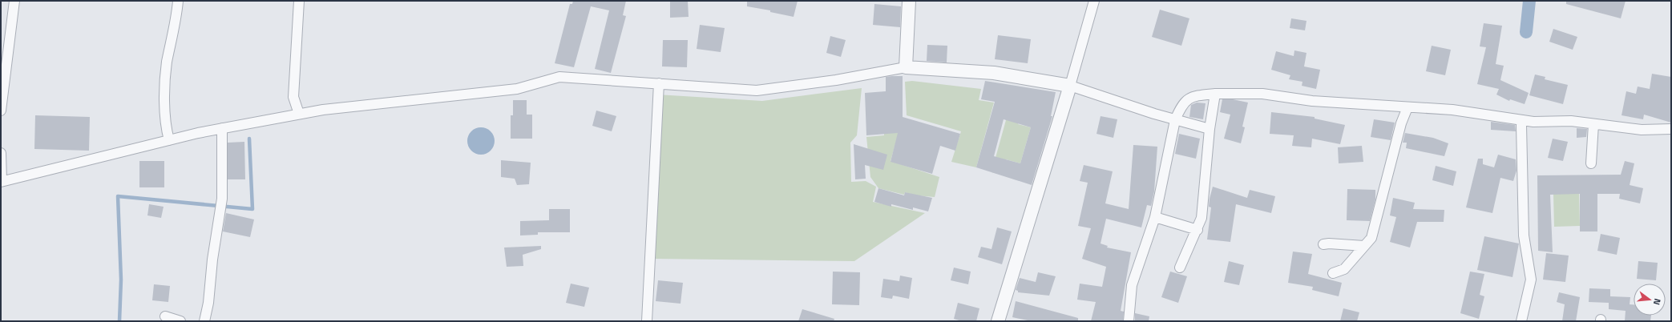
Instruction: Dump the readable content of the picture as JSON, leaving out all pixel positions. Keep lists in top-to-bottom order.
{
  "north": "right"
}
